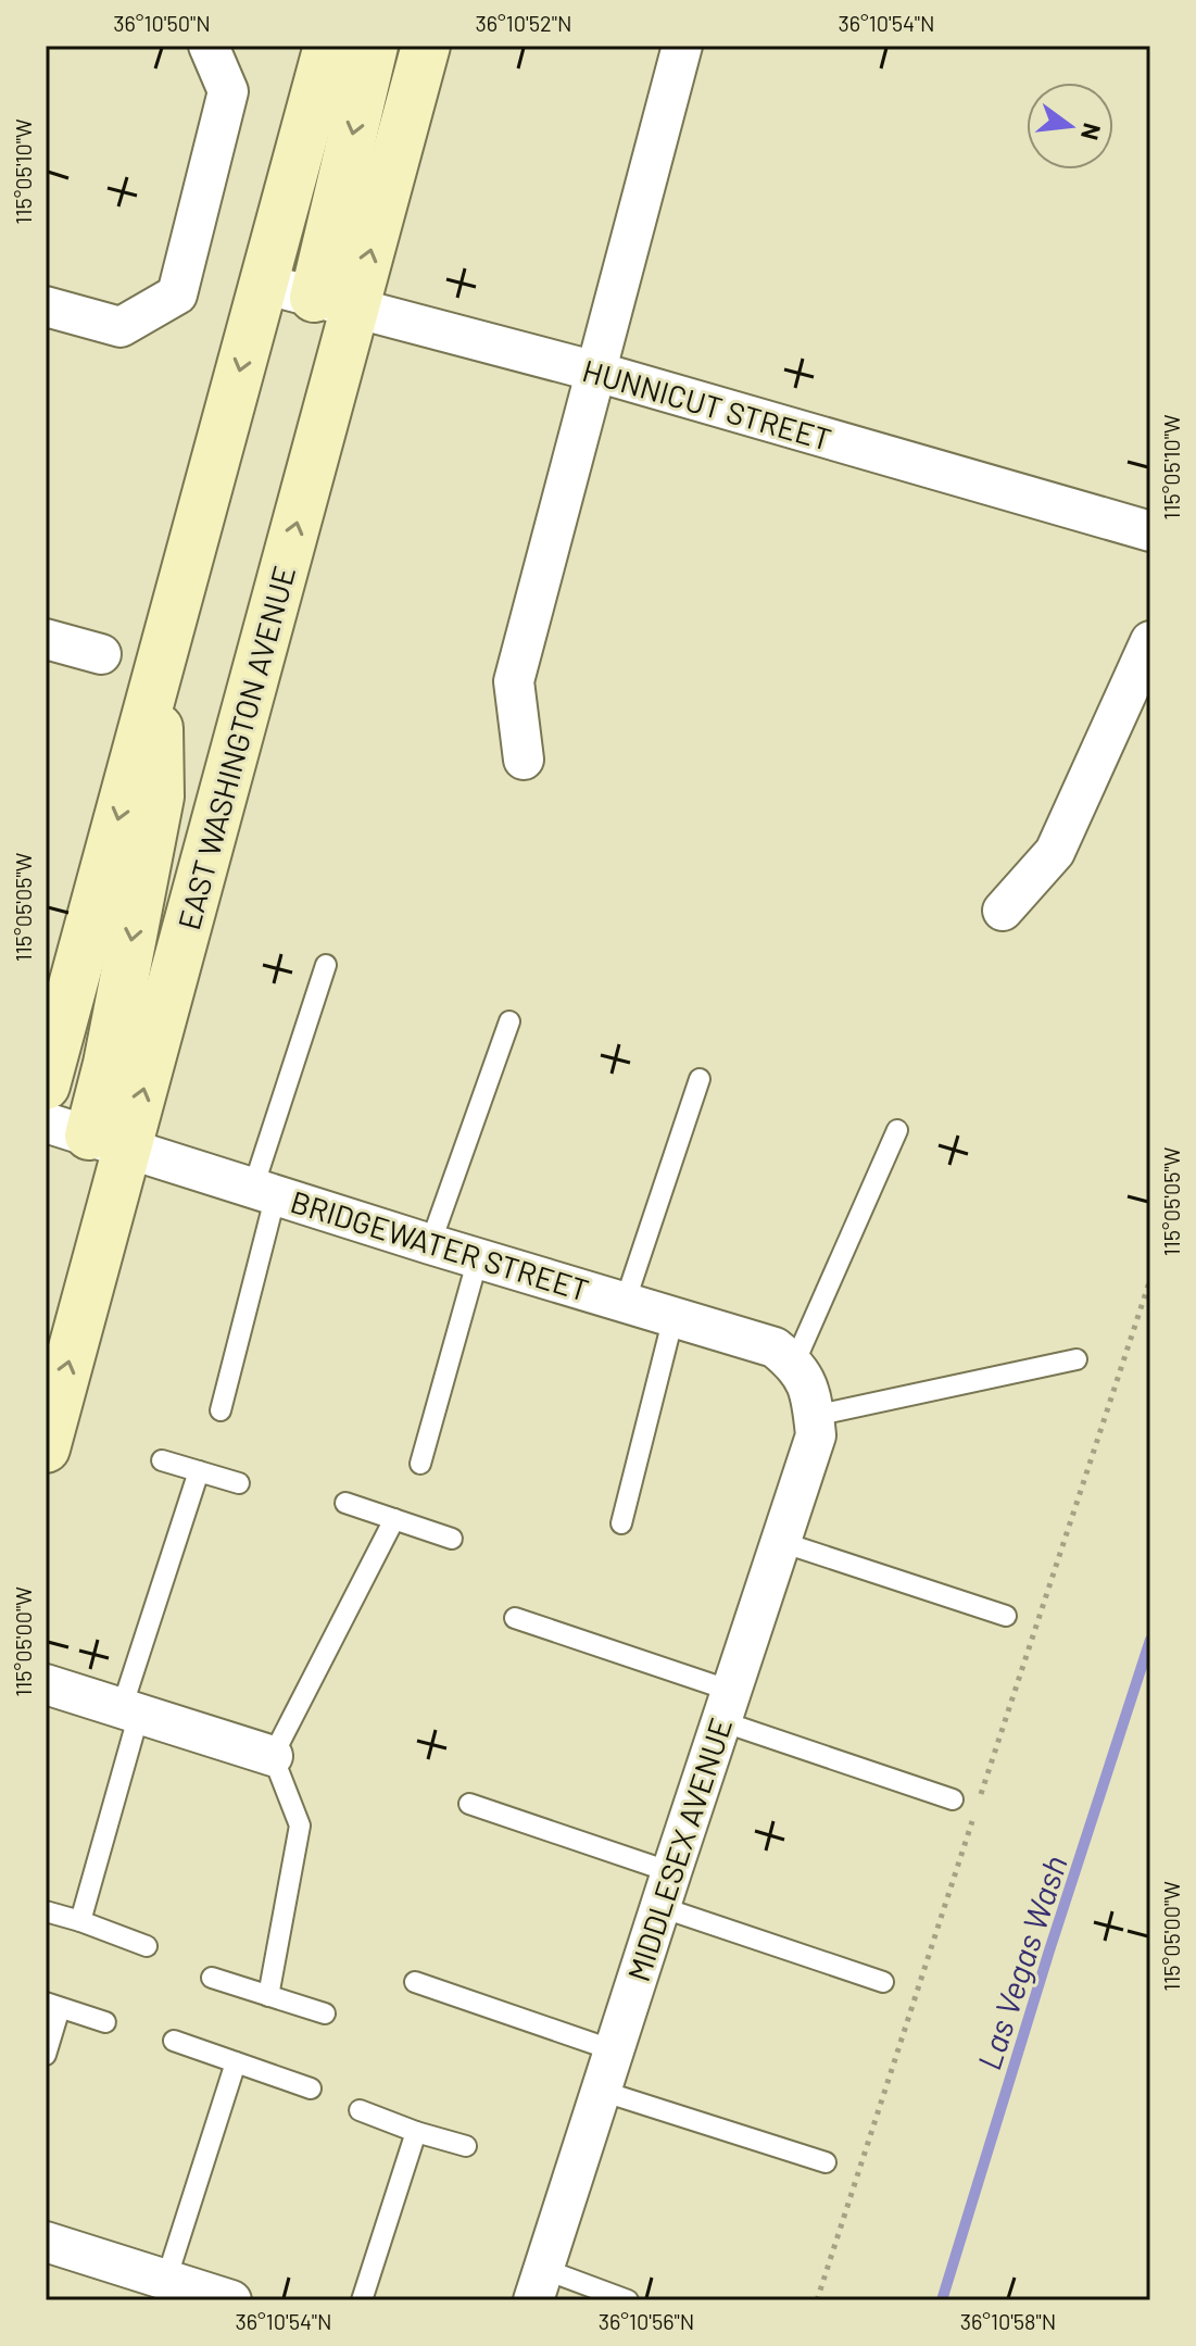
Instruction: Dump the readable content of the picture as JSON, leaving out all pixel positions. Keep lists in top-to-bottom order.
{
  "streets": {
    "main road": ["EAST WASHINGTON AVENUE"],
    "street": ["HUNNICUT STREET", "BRIDGEWATER STREET", "MIDDLESEX AVENUE"]
  },
  "crossings": [
    ["HUNNICUT STREET", "EAST WASHINGTON AVENUE"],
    ["EAST WASHINGTON AVENUE", "BRIDGEWATER STREET"],
    ["BRIDGEWATER STREET", "MIDDLESEX AVENUE"]
  ],
  "water": ["Las Vegas Wash"],
  "north": "right",
  "coordinates": [
    "36°10'50\"N",
    "36°10'52\"N",
    "36°10'54\"N",
    "115°05'10\"W",
    "115°05'05\"W",
    "115°05'00\"W",
    "36°10'56\"N",
    "36°10'58\"N"
  ]
}
